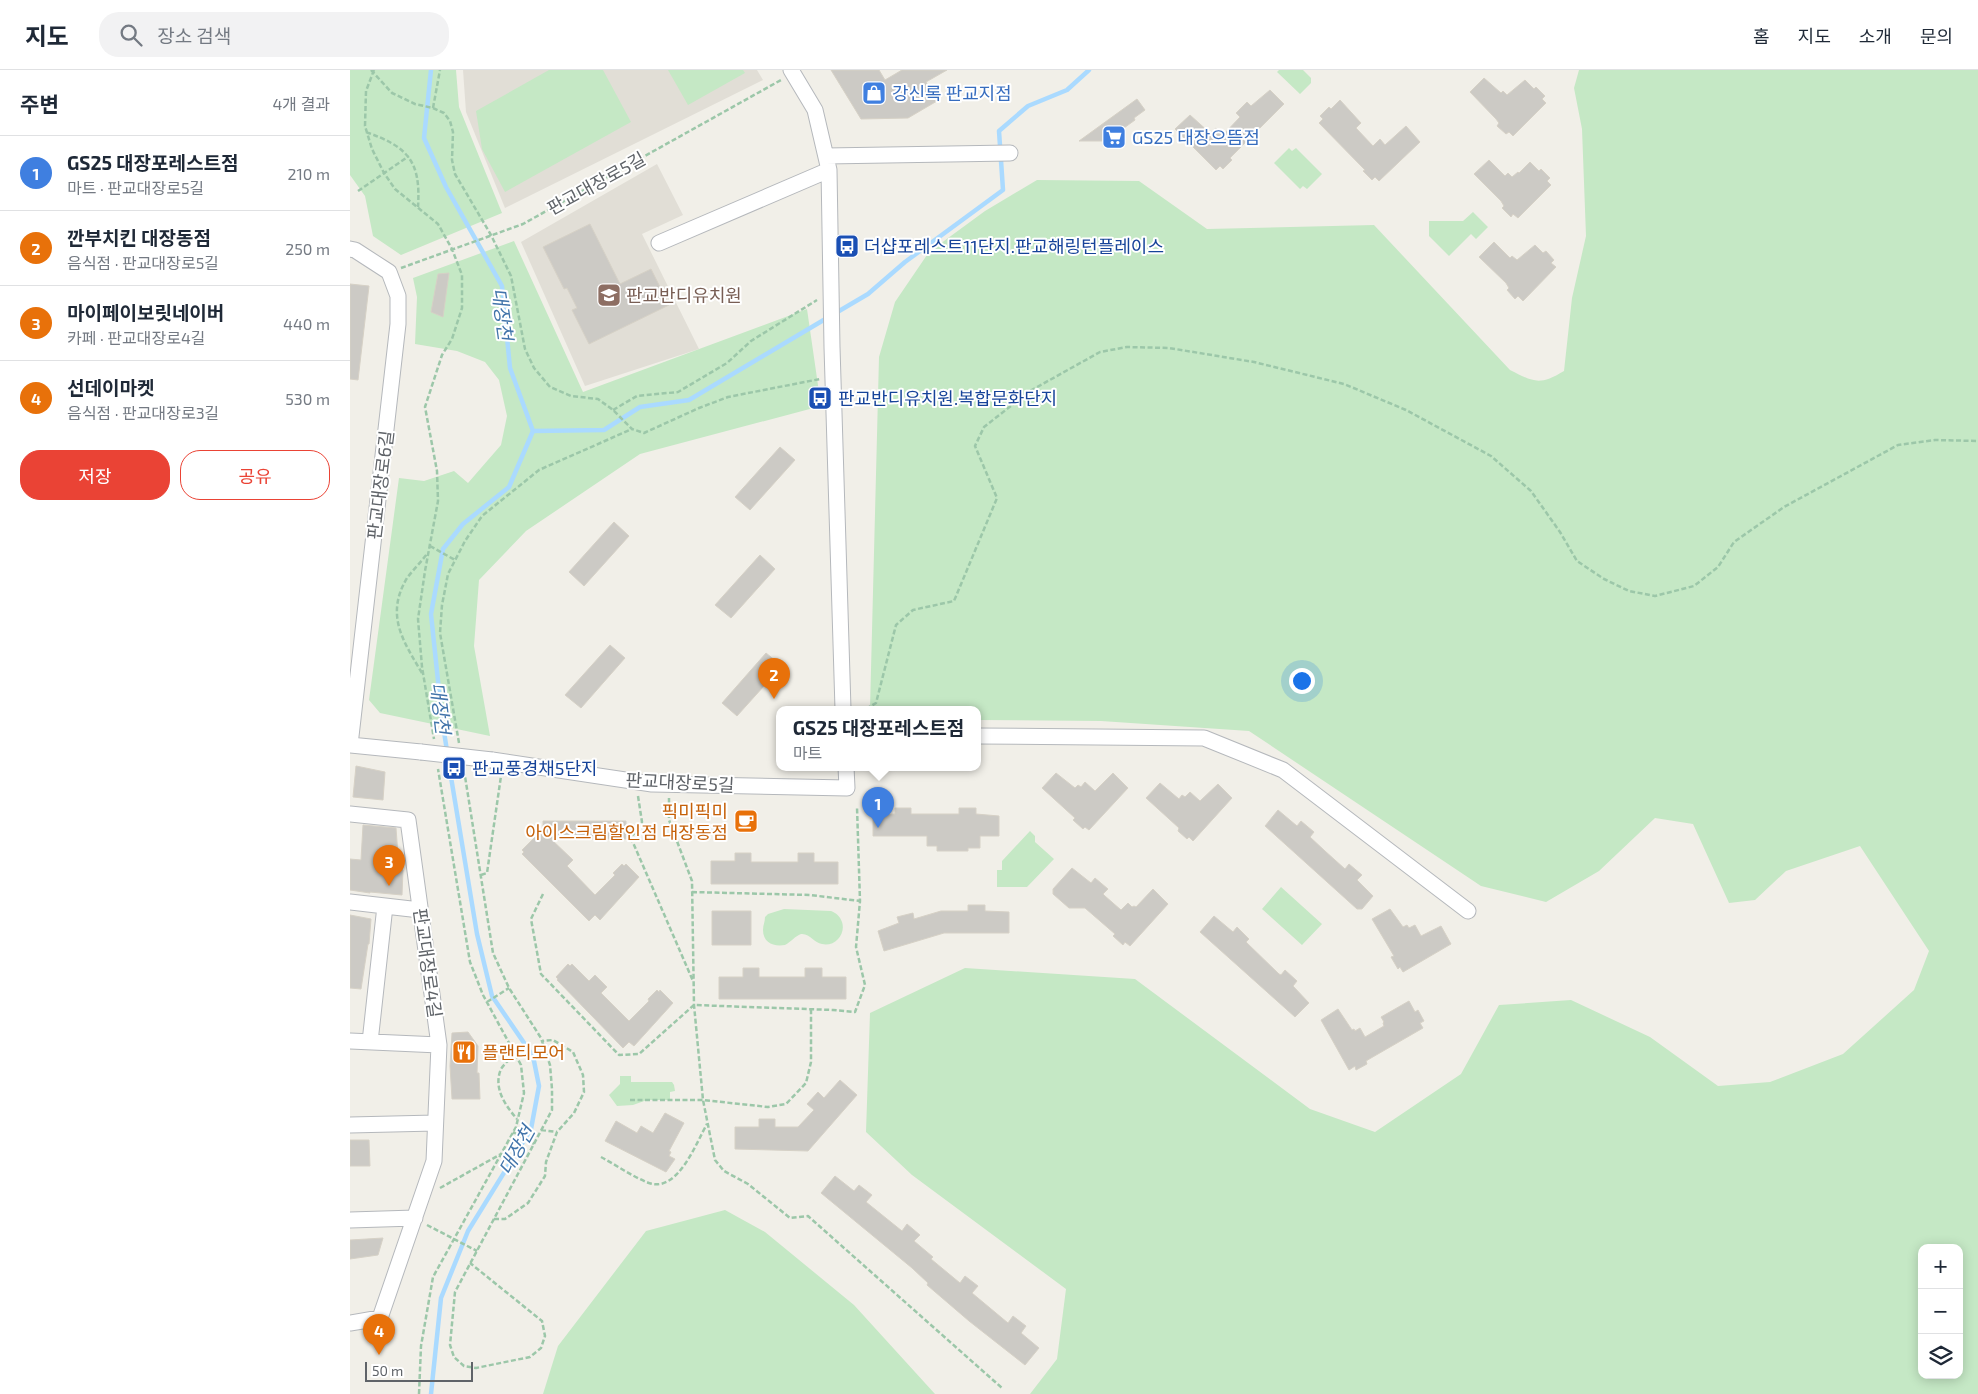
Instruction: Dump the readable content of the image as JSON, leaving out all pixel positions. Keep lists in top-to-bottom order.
{
  "streets": {
    "street": ["판교대장로5길", "판교대장로6길", "판교대장로4길"]
  },
  "crossings": [
    ["판교대장로5길", "판교대장로6길"]
  ],
  "water": ["대장천"],
  "places": {
    "shop": ["강신록 판교지점"],
    "supermarket": ["GS25 대장으뜸점"],
    "bus stop": ["더샵포레스트11단지.판교해링턴플레이스", "판교반디유치원.복합문화단지", "판교풍경채5단지"],
    "school or university": ["판교반디유치원"],
    "cafe": ["픽미픽미 아이스크림할인점 대장동점"],
    "restaurant": ["플랜티모어"]
  },
  "scale_bar": "50 m",
  "page": {
    "header": "지도",
    "search": "장소 검색",
    "nav": [
      "홈",
      "지도",
      "소개",
      "문의"
    ],
    "heading": ["주변", "4개 결과"],
    "list": [
      {
        "mark": "1",
        "name": "GS25 대장포레스트점",
        "note": "마트 · 판교대장로5길",
        "value": "210 m"
      },
      {
        "mark": "2",
        "name": "깐부치킨 대장동점",
        "note": "음식점 · 판교대장로5길",
        "value": "250 m"
      },
      {
        "mark": "3",
        "name": "마이페이보릿네이버",
        "note": "카페 · 판교대장로4길",
        "value": "440 m"
      },
      {
        "mark": "4",
        "name": "선데이마켓",
        "note": "음식점 · 판교대장로3길",
        "value": "530 m"
      }
    ],
    "buttons": ["저장", "공유"],
    "pins": [
      "2",
      "1",
      "3",
      "4"
    ],
    "popup": ["GS25 대장포레스트점", "마트"],
    "map_buttons": ["+", "−"],
    "scale": "50 m"
  }
}
